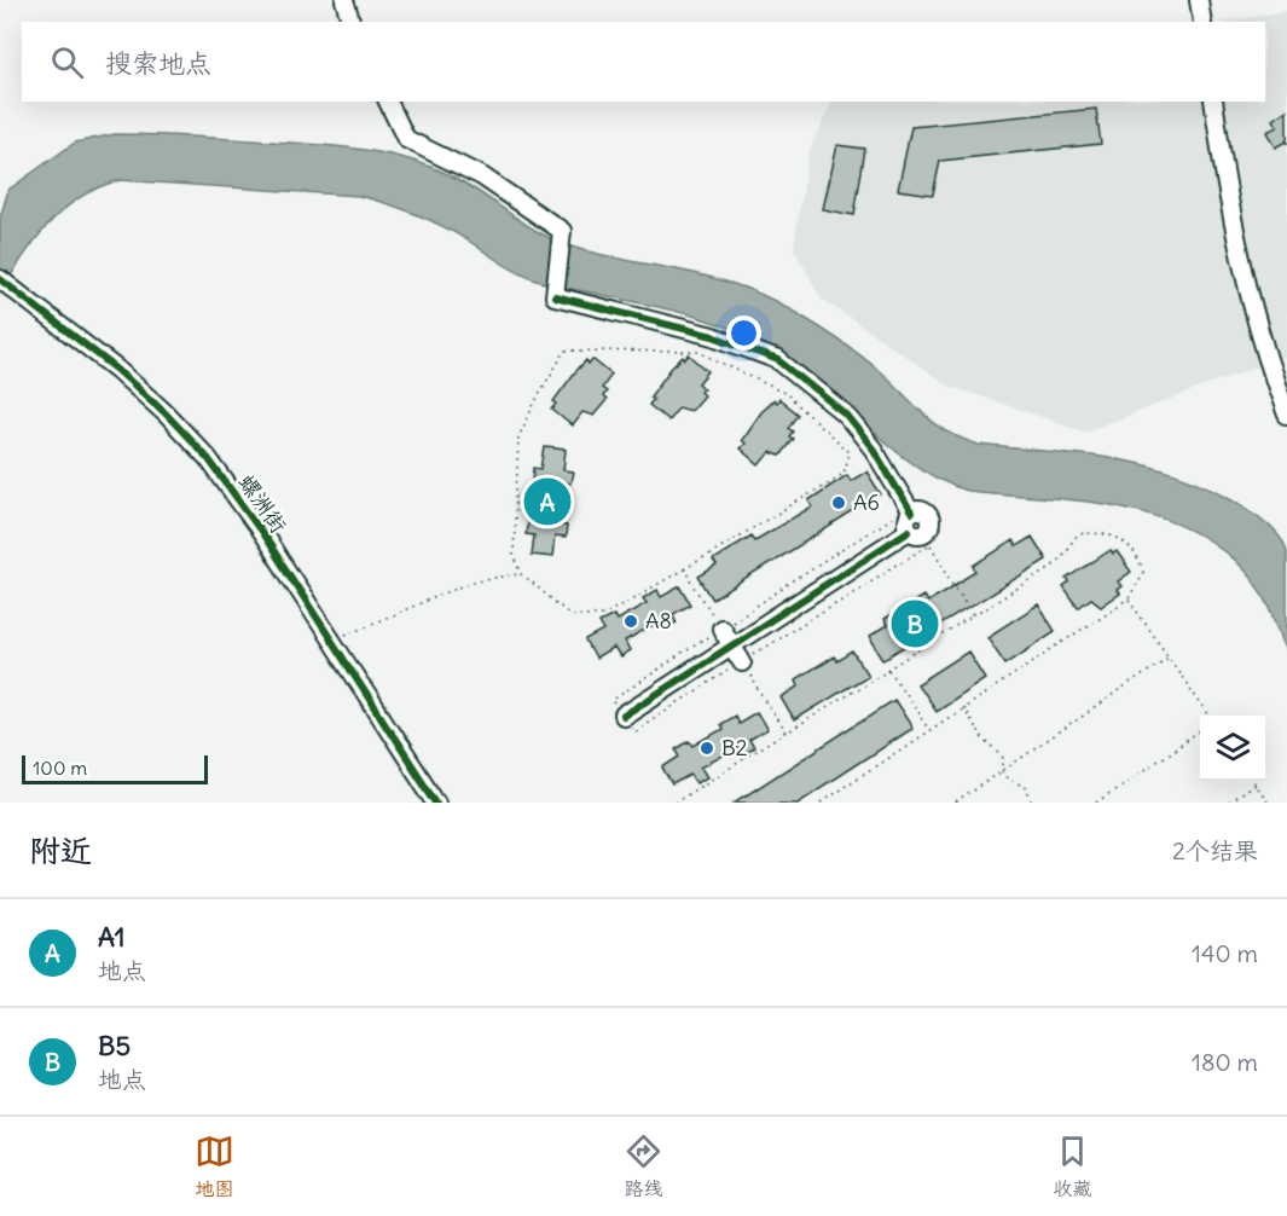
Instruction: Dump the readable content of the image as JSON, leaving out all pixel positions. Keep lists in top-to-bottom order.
{
  "streets": {
    "street": ["螺洲街"]
  },
  "places": ["A6", "A8", "B2"],
  "scale_bar": "100 m",
  "page": {
    "search": "搜索地点",
    "pins": ["A", "B"],
    "scale": "100 m",
    "heading": ["附近", "2个结果"],
    "list": [
      {
        "mark": "A",
        "name": "A1",
        "note": "地点",
        "value": "140 m"
      },
      {
        "mark": "B",
        "name": "B5",
        "note": "地点",
        "value": "180 m"
      }
    ],
    "nav": ["地图", "路线", "收藏"]
  }
}
